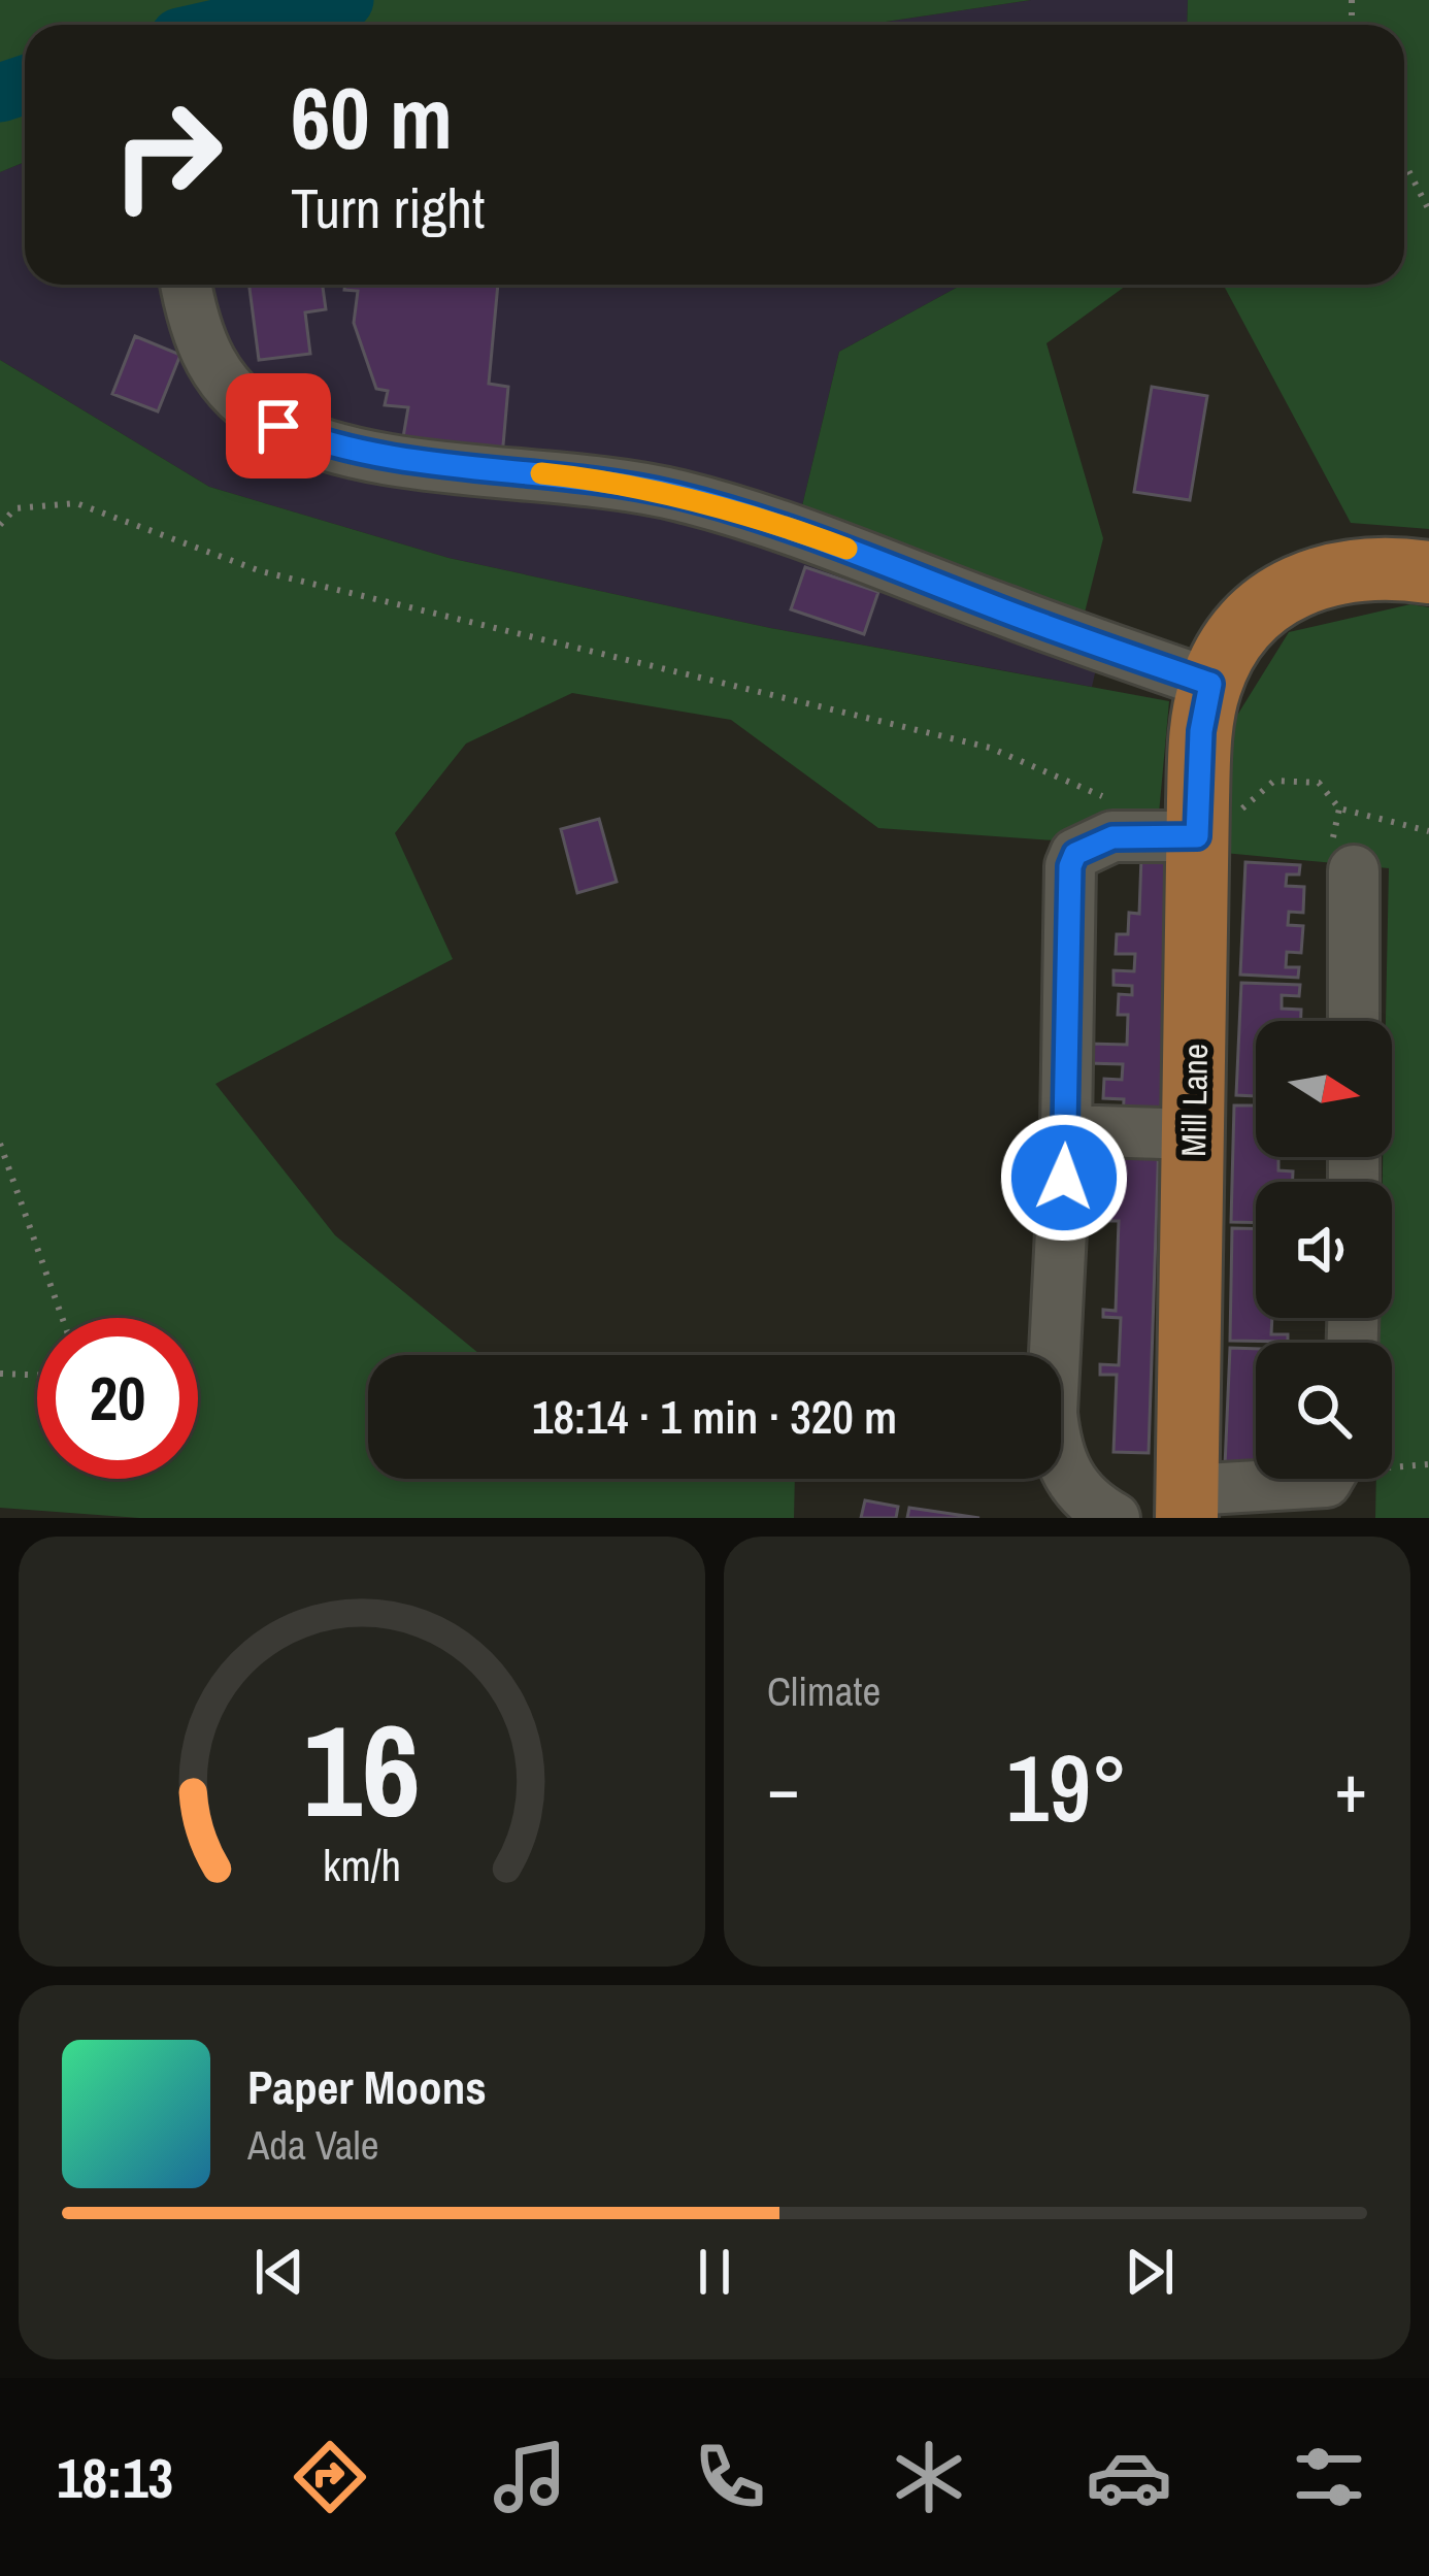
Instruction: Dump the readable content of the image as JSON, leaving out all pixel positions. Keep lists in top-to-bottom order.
{
  "streets": {
    "main road": ["Mill Lane"]
  },
  "north": "right",
  "page": {
    "turn": ["60 m", "Turn right"],
    "limit": "20",
    "trip": "18:14 · 1 min · 320 m",
    "tile": "Climate",
    "heat": ["−", "19°", "+"],
    "song": ["Paper Moons", "Ada Vale"],
    "tabs": "18:13",
    "gauge": ["16", "km/h"]
  }
}
